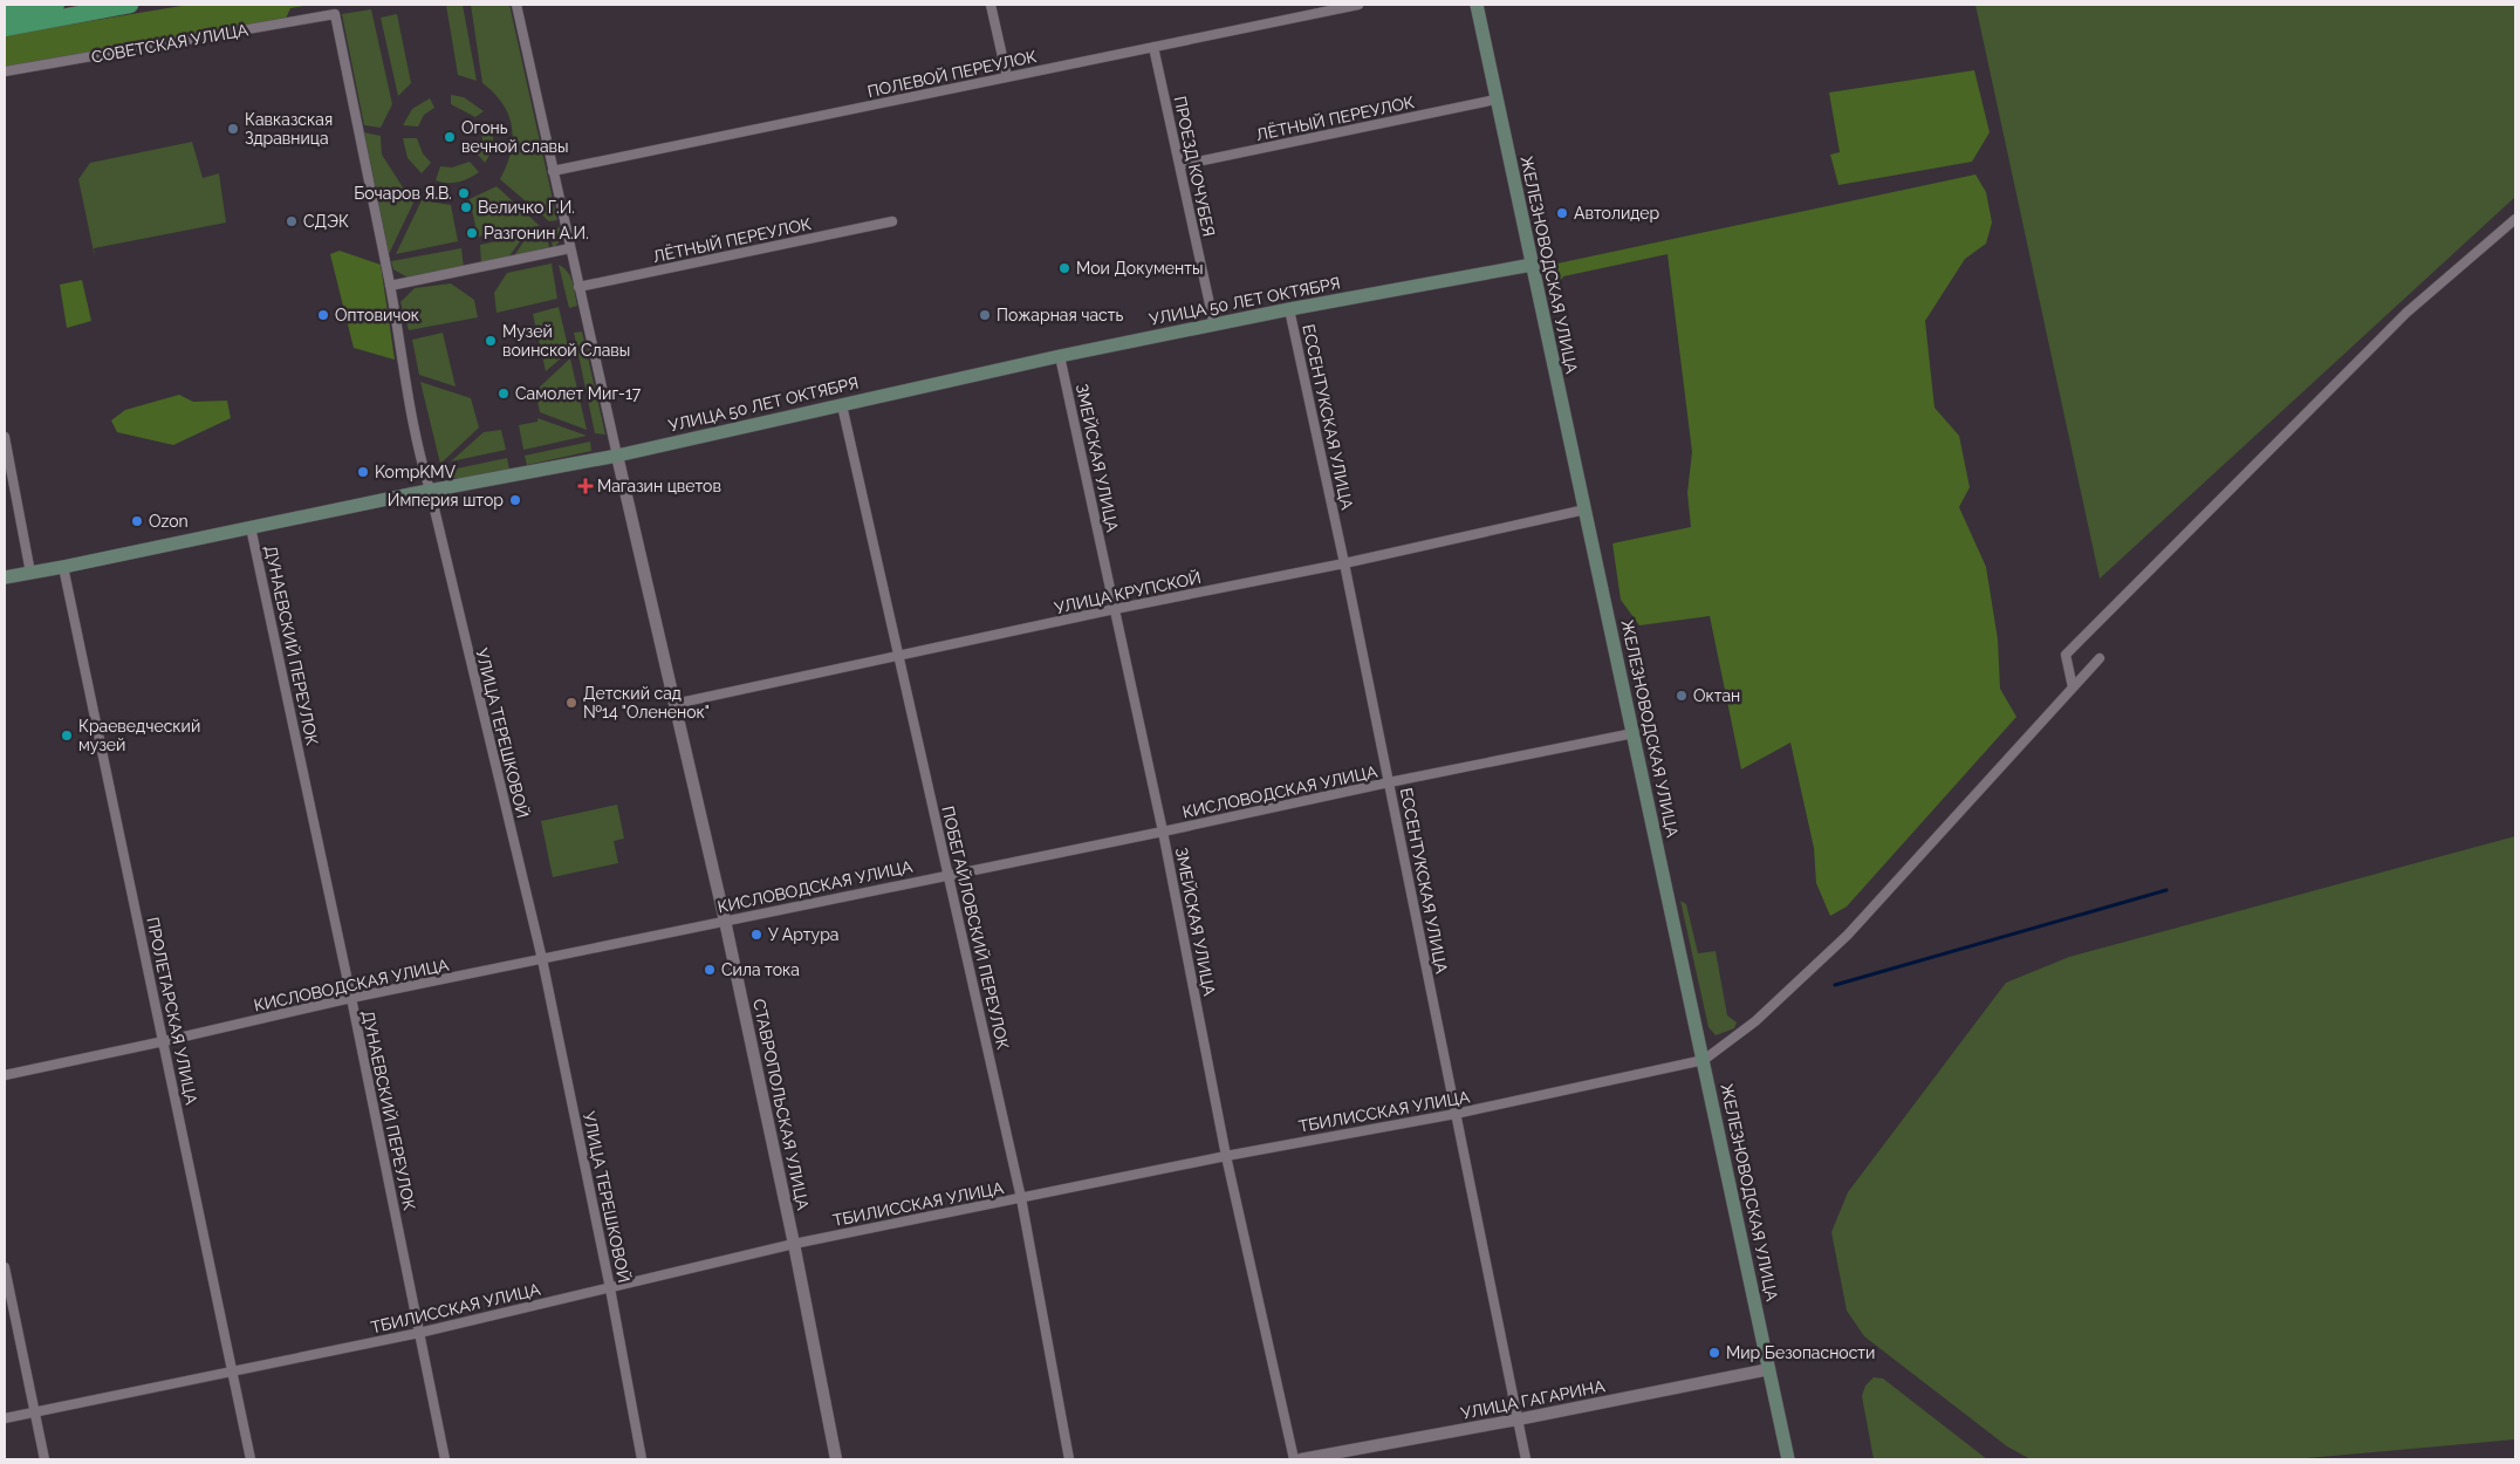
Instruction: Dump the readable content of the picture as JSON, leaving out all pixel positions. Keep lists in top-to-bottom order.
{
  "streets": {
    "main road": ["ЖЕЛЕЗНОВОДСКАЯ УЛИЦА", "УЛИЦА 50 ЛЕТ ОКТЯБРЯ"],
    "street": [
      "СОВЕТСКАЯ УЛИЦА",
      "ПОЛЕВОЙ ПЕРЕУЛОК",
      "ЛЁТНЫЙ ПЕРЕУЛОК",
      "ПРОЕЗД КОЧУБЕЯ",
      "ЕССЕНТУКСКАЯ УЛИЦА",
      "ЗМЕЙСКАЯ УЛИЦА",
      "УЛИЦА КРУПСКОЙ",
      "ДУНАЕВСКИЙ ПЕРЕУЛОК",
      "УЛИЦА ТЕРЕШКОВОЙ",
      "КИСЛОВОДСКАЯ УЛИЦА",
      "ПОБЕГАЙЛОВСКИЙ ПЕРЕУЛОК",
      "ПРОЛЕТАРСКАЯ УЛИЦА",
      "СТАВРОПОЛЬСКАЯ УЛИЦА",
      "ТБИЛИССКАЯ УЛИЦА",
      "УЛИЦА ГАГАРИНА"
    ]
  },
  "crossings": [
    ["СОВЕТСКАЯ УЛИЦА", "УЛИЦА ТЕРЕШКОВОЙ"],
    ["ПОЛЕВОЙ ПЕРЕУЛОК", "ПРОЕЗД КОЧУБЕЯ"],
    ["ПОЛЕВОЙ ПЕРЕУЛОК", "СТАВРОПОЛЬСКАЯ УЛИЦА"],
    ["ЛЁТНЫЙ ПЕРЕУЛОК", "ПРОЕЗД КОЧУБЕЯ"],
    ["ЛЁТНЫЙ ПЕРЕУЛОК", "ЖЕЛЕЗНОВОДСКАЯ УЛИЦА"],
    ["ЛЁТНЫЙ ПЕРЕУЛОК", "СТАВРОПОЛЬСКАЯ УЛИЦА"],
    ["ПРОЕЗД КОЧУБЕЯ", "УЛИЦА 50 ЛЕТ ОКТЯБРЯ"],
    ["ЖЕЛЕЗНОВОДСКАЯ УЛИЦА", "УЛИЦА 50 ЛЕТ ОКТЯБРЯ"],
    ["ЖЕЛЕЗНОВОДСКАЯ УЛИЦА", "УЛИЦА КРУПСКОЙ"],
    ["ЖЕЛЕЗНОВОДСКАЯ УЛИЦА", "КИСЛОВОДСКАЯ УЛИЦА"],
    ["ЖЕЛЕЗНОВОДСКАЯ УЛИЦА", "ТБИЛИССКАЯ УЛИЦА"],
    ["ЖЕЛЕЗНОВОДСКАЯ УЛИЦА", "УЛИЦА ГАГАРИНА"],
    ["УЛИЦА 50 ЛЕТ ОКТЯБРЯ", "ЕССЕНТУКСКАЯ УЛИЦА"],
    ["УЛИЦА 50 ЛЕТ ОКТЯБРЯ", "ЗМЕЙСКАЯ УЛИЦА"],
    ["УЛИЦА 50 ЛЕТ ОКТЯБРЯ", "ДУНАЕВСКИЙ ПЕРЕУЛОК"],
    ["УЛИЦА 50 ЛЕТ ОКТЯБРЯ", "УЛИЦА ТЕРЕШКОВОЙ"],
    ["УЛИЦА 50 ЛЕТ ОКТЯБРЯ", "ПОБЕГАЙЛОВСКИЙ ПЕРЕУЛОК"],
    ["УЛИЦА 50 ЛЕТ ОКТЯБРЯ", "ПРОЛЕТАРСКАЯ УЛИЦА"],
    ["УЛИЦА 50 ЛЕТ ОКТЯБРЯ", "СТАВРОПОЛЬСКАЯ УЛИЦА"],
    ["ЕССЕНТУКСКАЯ УЛИЦА", "УЛИЦА КРУПСКОЙ"],
    ["ЕССЕНТУКСКАЯ УЛИЦА", "КИСЛОВОДСКАЯ УЛИЦА"],
    ["ЕССЕНТУКСКАЯ УЛИЦА", "ТБИЛИССКАЯ УЛИЦА"],
    ["ЕССЕНТУКСКАЯ УЛИЦА", "УЛИЦА ГАГАРИНА"],
    ["ЗМЕЙСКАЯ УЛИЦА", "УЛИЦА КРУПСКОЙ"],
    ["ЗМЕЙСКАЯ УЛИЦА", "КИСЛОВОДСКАЯ УЛИЦА"],
    ["ЗМЕЙСКАЯ УЛИЦА", "ТБИЛИССКАЯ УЛИЦА"],
    ["УЛИЦА КРУПСКОЙ", "ПОБЕГАЙЛОВСКИЙ ПЕРЕУЛОК"],
    ["УЛИЦА КРУПСКОЙ", "СТАВРОПОЛЬСКАЯ УЛИЦА"],
    ["ДУНАЕВСКИЙ ПЕРЕУЛОК", "КИСЛОВОДСКАЯ УЛИЦА"],
    ["ДУНАЕВСКИЙ ПЕРЕУЛОК", "ТБИЛИССКАЯ УЛИЦА"],
    ["УЛИЦА ТЕРЕШКОВОЙ", "КИСЛОВОДСКАЯ УЛИЦА"],
    ["УЛИЦА ТЕРЕШКОВОЙ", "ТБИЛИССКАЯ УЛИЦА"],
    ["КИСЛОВОДСКАЯ УЛИЦА", "ПОБЕГАЙЛОВСКИЙ ПЕРЕУЛОК"],
    ["КИСЛОВОДСКАЯ УЛИЦА", "ПРОЛЕТАРСКАЯ УЛИЦА"],
    ["КИСЛОВОДСКАЯ УЛИЦА", "СТАВРОПОЛЬСКАЯ УЛИЦА"],
    ["ПОБЕГАЙЛОВСКИЙ ПЕРЕУЛОК", "ТБИЛИССКАЯ УЛИЦА"],
    ["ПРОЛЕТАРСКАЯ УЛИЦА", "ТБИЛИССКАЯ УЛИЦА"],
    ["СТАВРОПОЛЬСКАЯ УЛИЦА", "ТБИЛИССКАЯ УЛИЦА"]
  ],
  "places": {
    "other": [
      "Кавказская Здравница",
      "Огонь вечной славы",
      "Бочаров Я.В.",
      "Величко Г.И.",
      "Автолидер",
      "СДЭК",
      "Разгонин А.И.",
      "Мои Документы",
      "Оптовичок",
      "Пожарная часть",
      "Музей воинской Славы",
      "Самолет Миг-17",
      "KompKMV",
      "Империя штор",
      "Ozon",
      "Октан",
      "Детский сад №14 \"Олененок\"",
      "Краеведческий музей",
      "У Артура",
      "Сила тока",
      "Мир Безопасности"
    ],
    "health": ["Магазин цветов"]
  }
}
